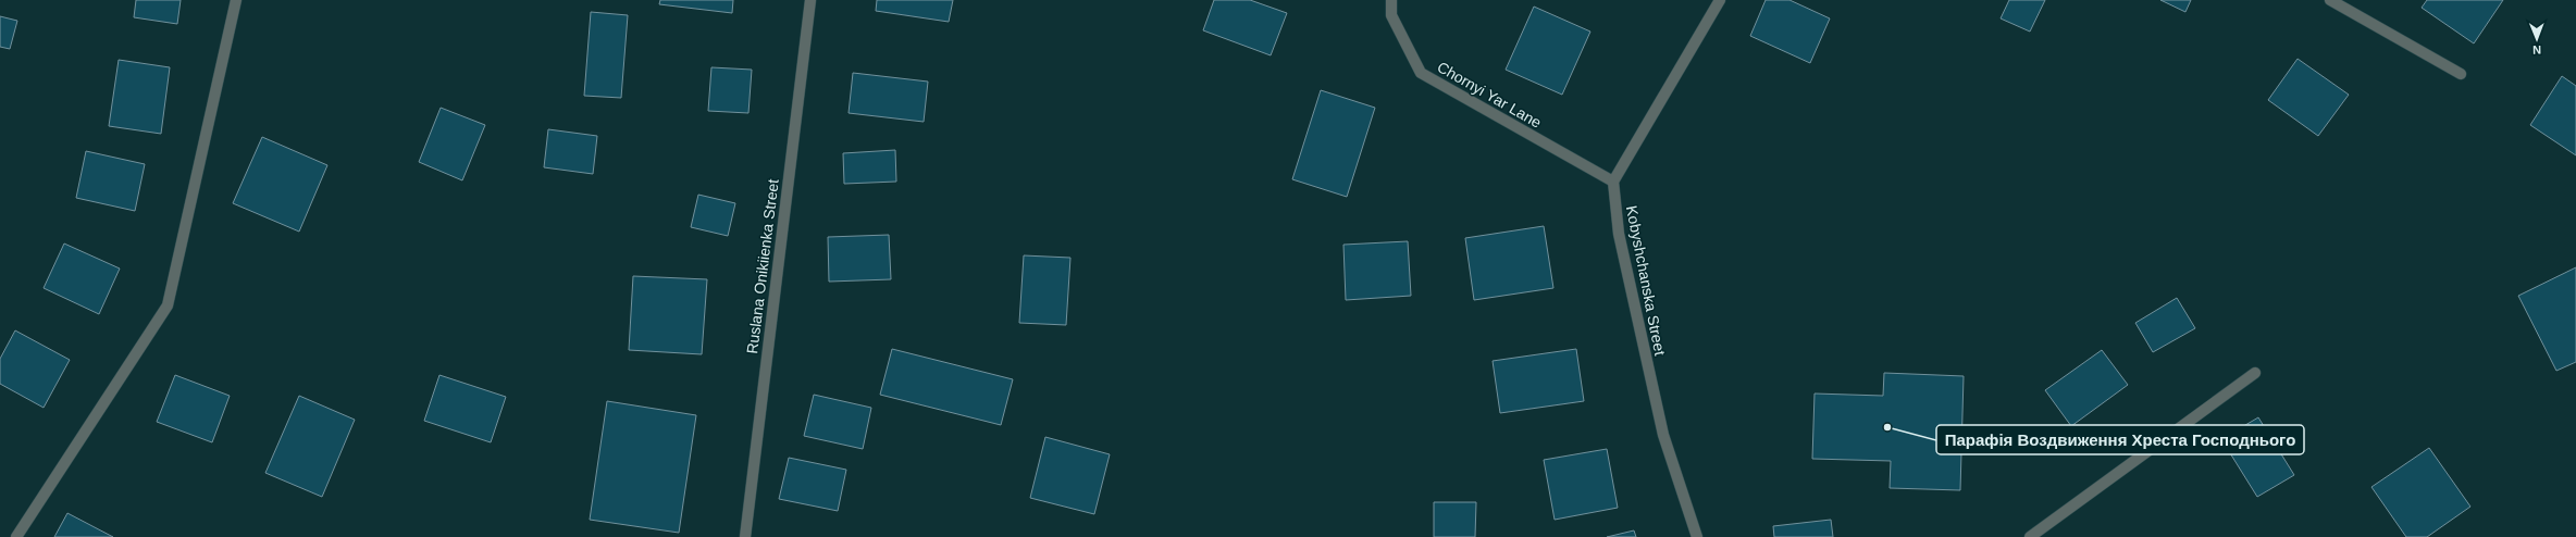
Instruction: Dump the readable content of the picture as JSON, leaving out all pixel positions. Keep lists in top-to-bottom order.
{
  "streets": {
    "street": ["Chornyi Yar Lane", "Ruslana Onikiienka Street", "Kobyshchanska Street"]
  },
  "crossings": [
    ["Chornyi Yar Lane", "Kobyshchanska Street"]
  ],
  "places": ["Парафія Воздвиження Хреста Господнього"],
  "north": "bottom"
}
